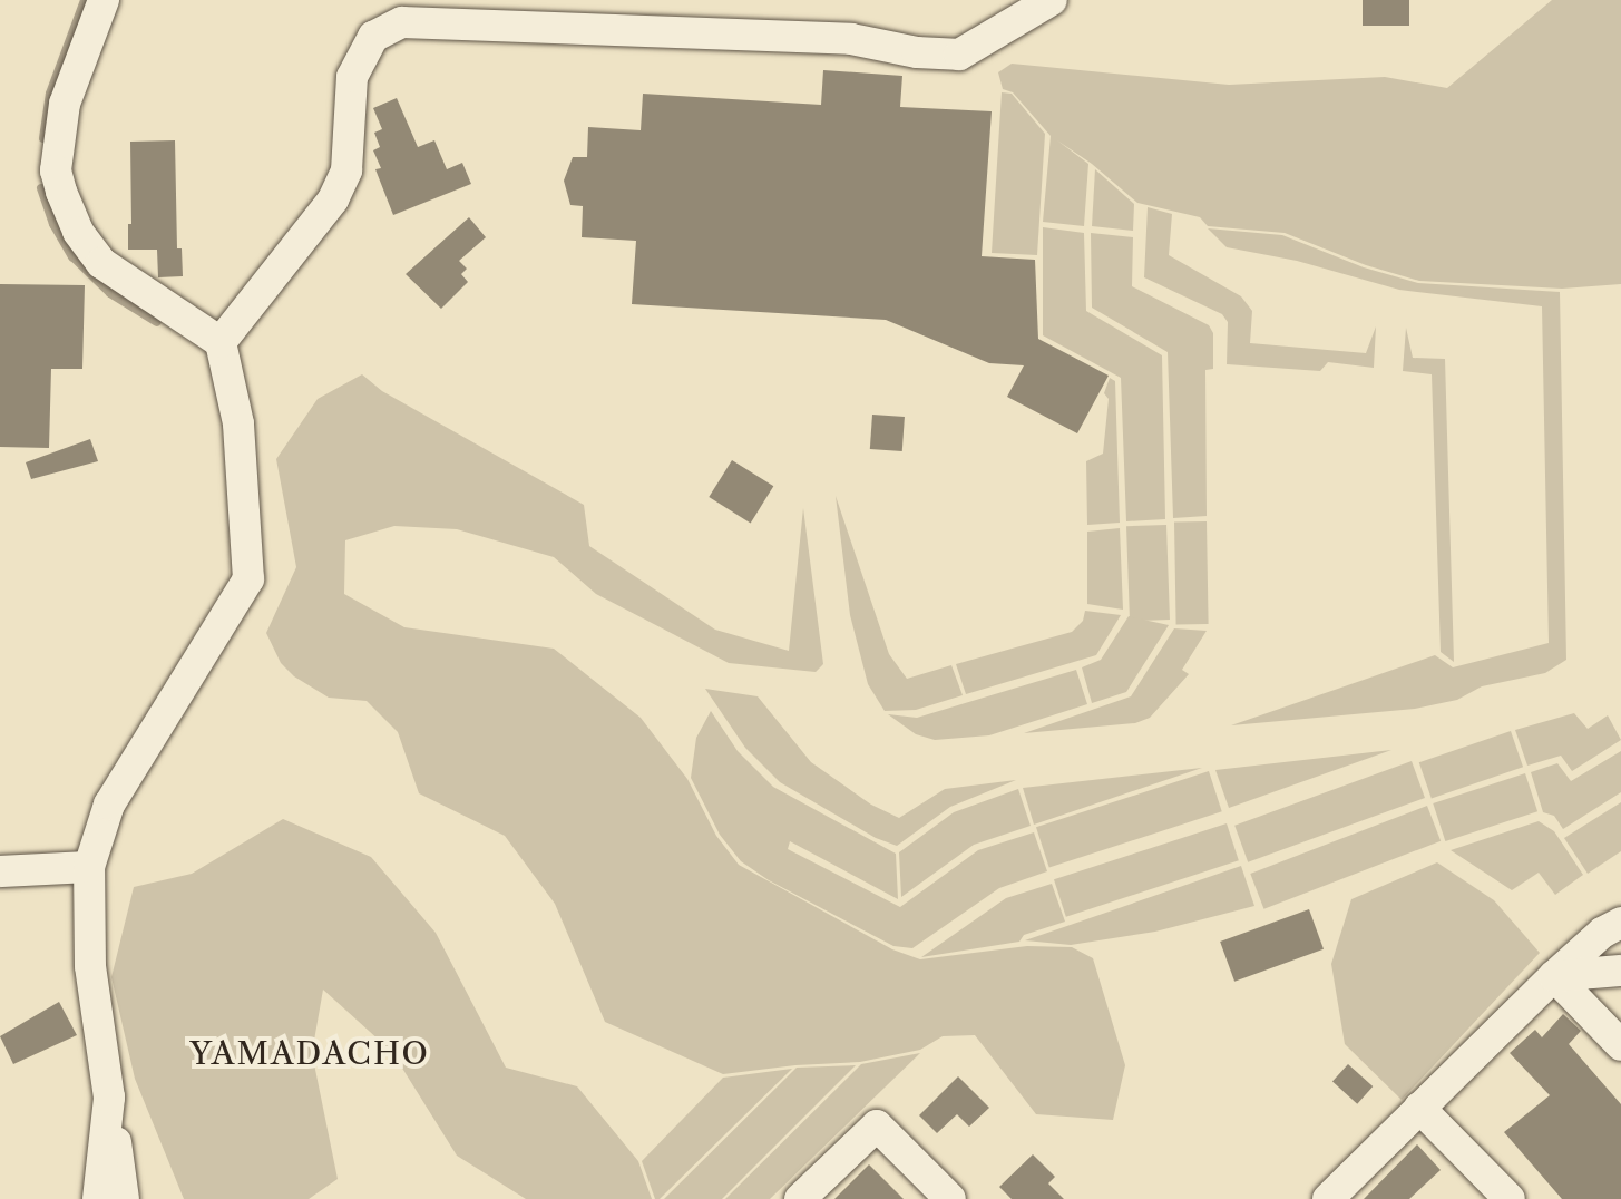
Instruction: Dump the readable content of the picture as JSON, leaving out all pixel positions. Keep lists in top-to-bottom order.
{
  "districts": ["YAMADACHO"]
}
